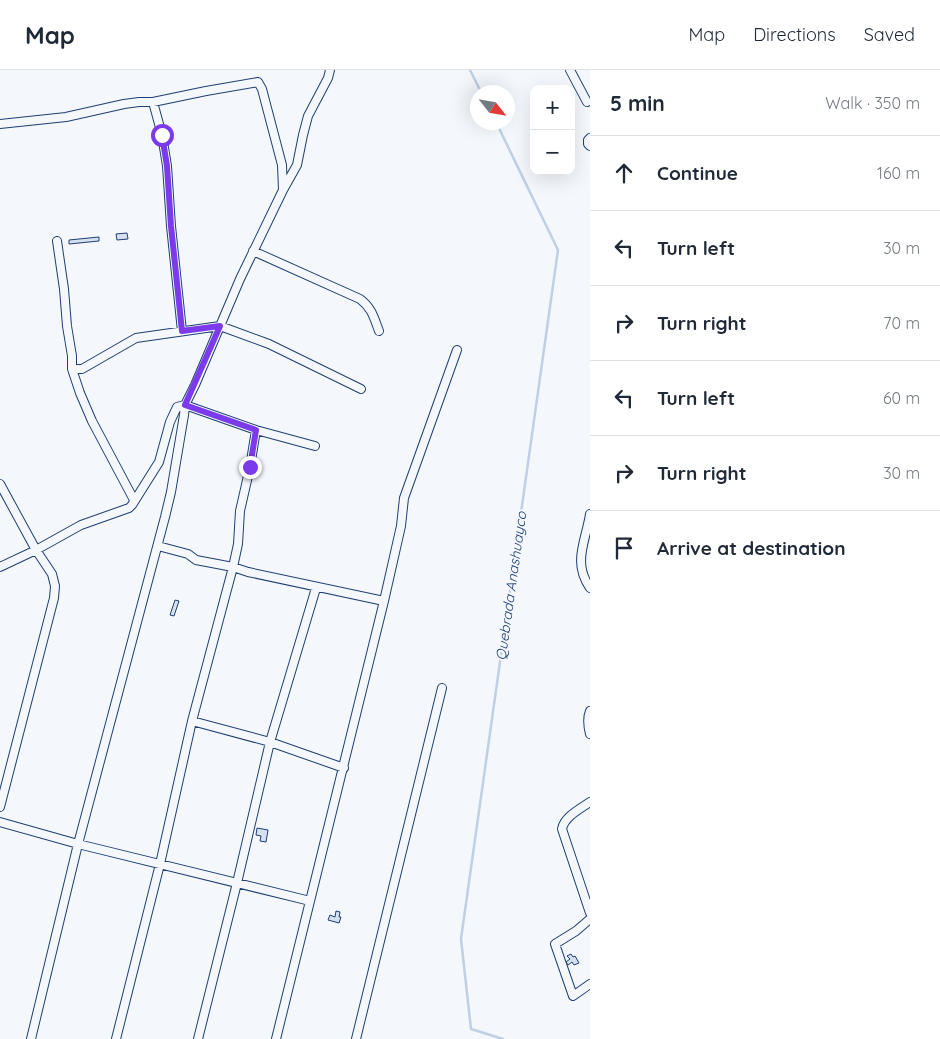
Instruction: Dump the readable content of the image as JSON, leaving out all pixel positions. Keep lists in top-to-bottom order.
{
  "water": ["Quebrada Anashuayco"],
  "north": "bottom right",
  "page": {
    "header": "Map",
    "nav": ["Map", "Directions", "Saved"],
    "heading": ["5 min", "Walk · 350 m"],
    "map_buttons": ["+", "−"],
    "list": [
      ["Continue", "160 m"],
      ["Turn left", "30 m"],
      ["Turn right", "70 m"],
      ["Turn left", "60 m"],
      ["Turn right", "30 m"],
      "Arrive at destination"
    ]
  }
}
